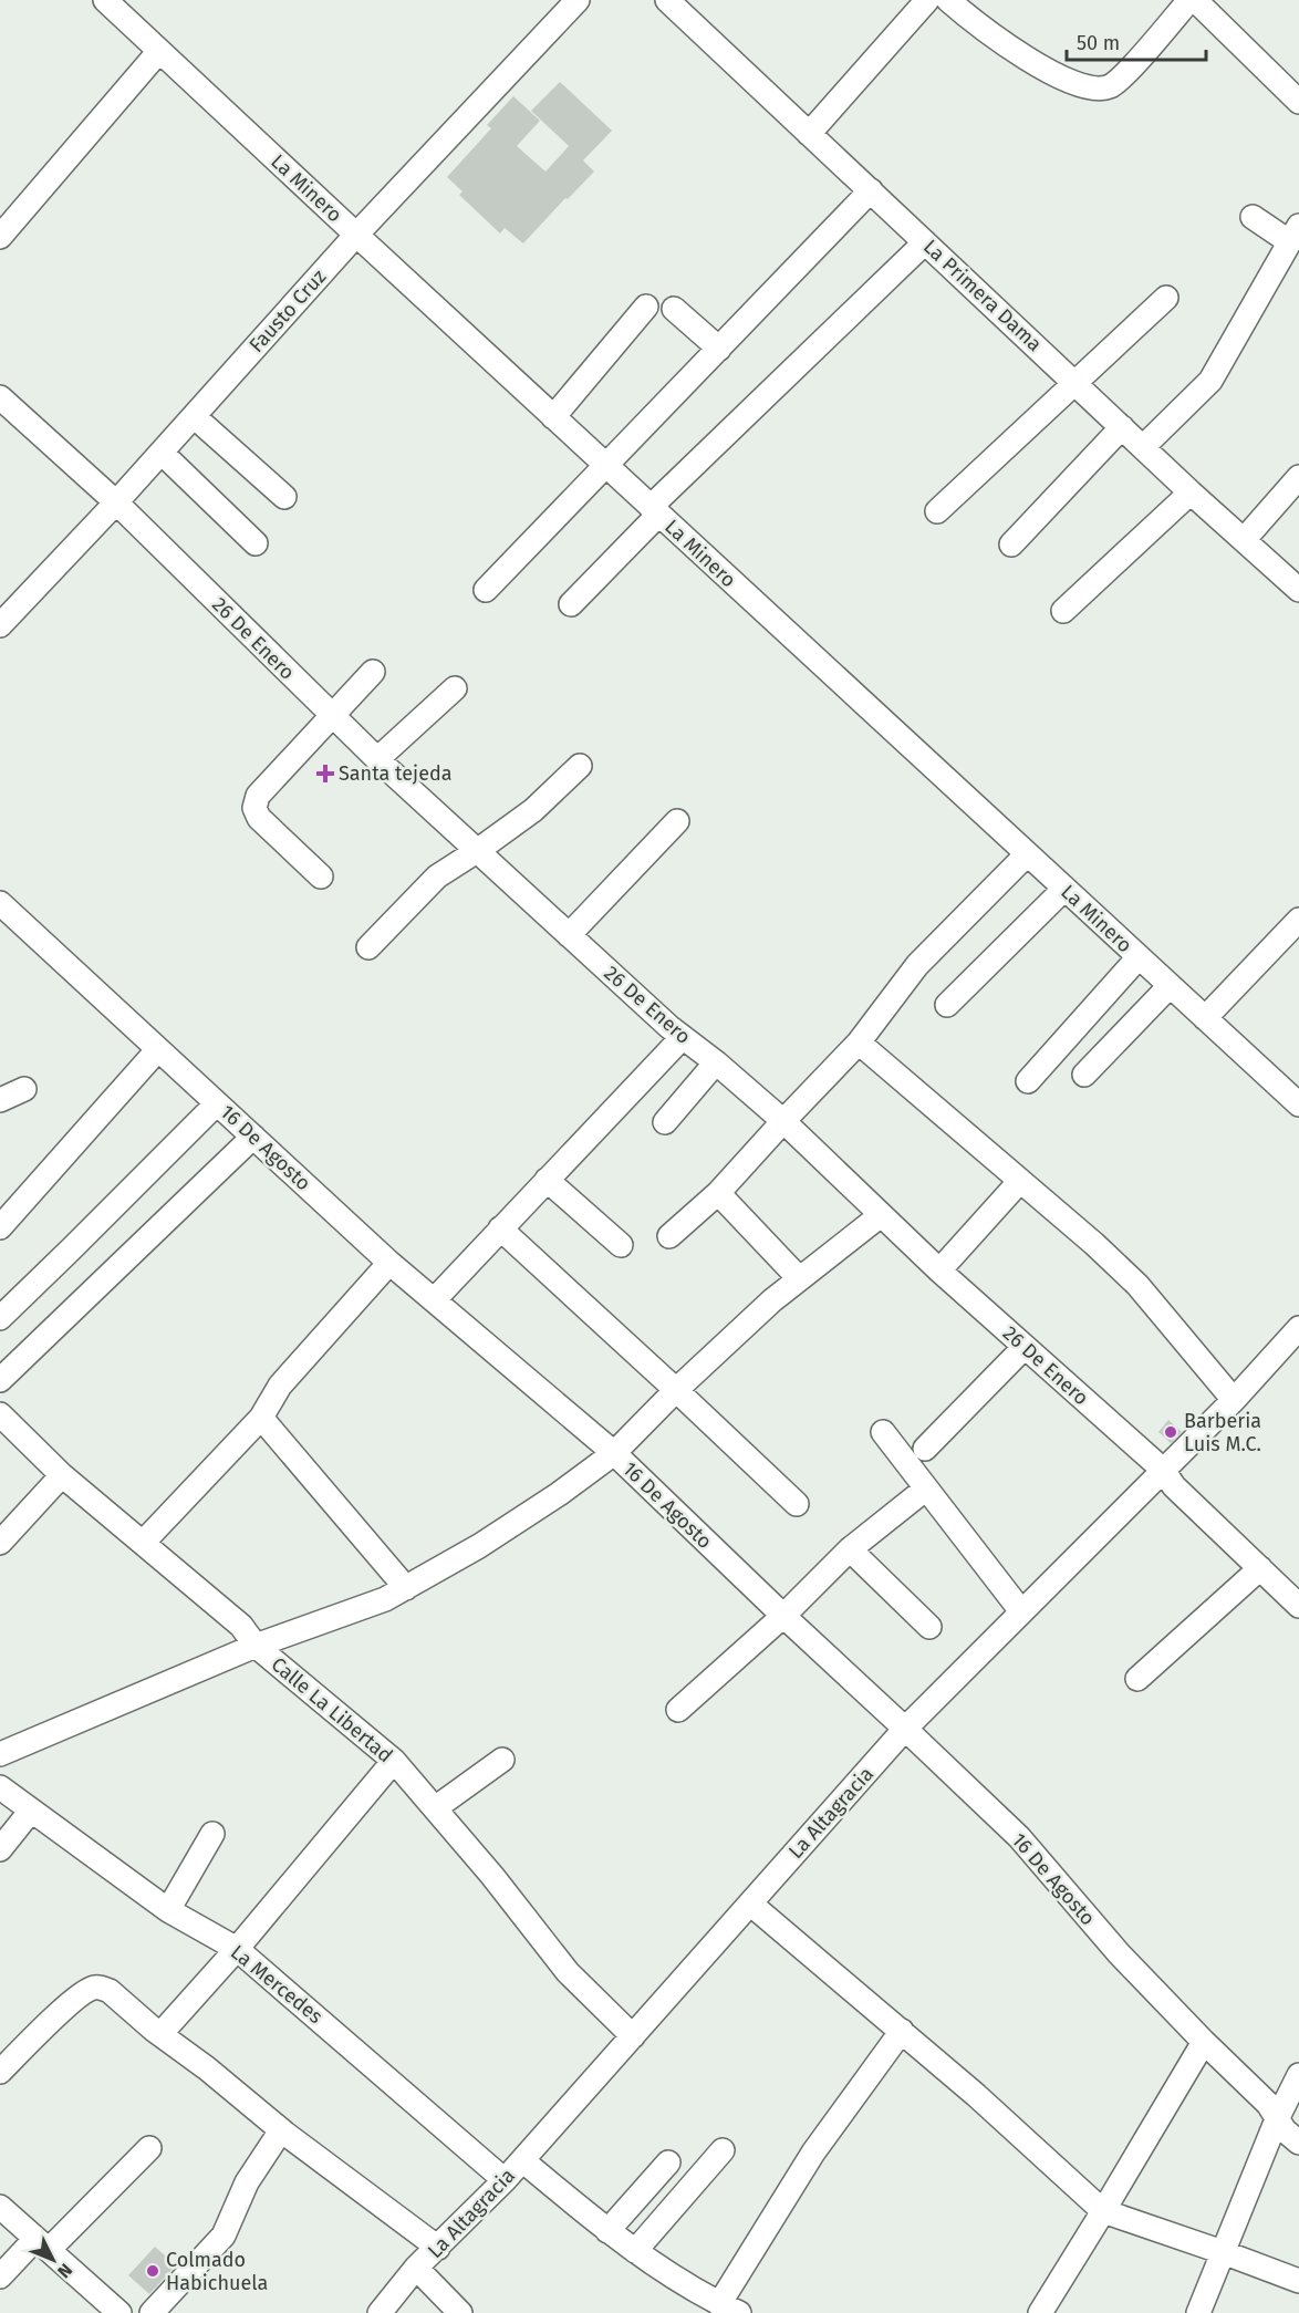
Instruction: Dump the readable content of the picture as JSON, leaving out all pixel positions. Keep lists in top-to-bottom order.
{
  "streets": {
    "street": [
      "La Minero",
      "La Primera Dama",
      "Fausto Cruz",
      "26 De Enero",
      "16 De Agosto",
      "Calle La Libertad",
      "La Altagracia",
      "La Mercedes"
    ]
  },
  "crossings": [
    ["La Minero", "Fausto Cruz"],
    ["Fausto Cruz", "26 De Enero"],
    ["26 De Enero", "La Altagracia"],
    ["16 De Agosto", "La Altagracia"],
    ["Calle La Libertad", "La Altagracia"],
    ["La Altagracia", "La Mercedes"]
  ],
  "places": {
    "health": ["Santa tejeda"],
    "other": ["Barberia Luis M.C.", "Colmado Habichuela"]
  },
  "scale_bar": "50 m",
  "north": "bottom right"
}
